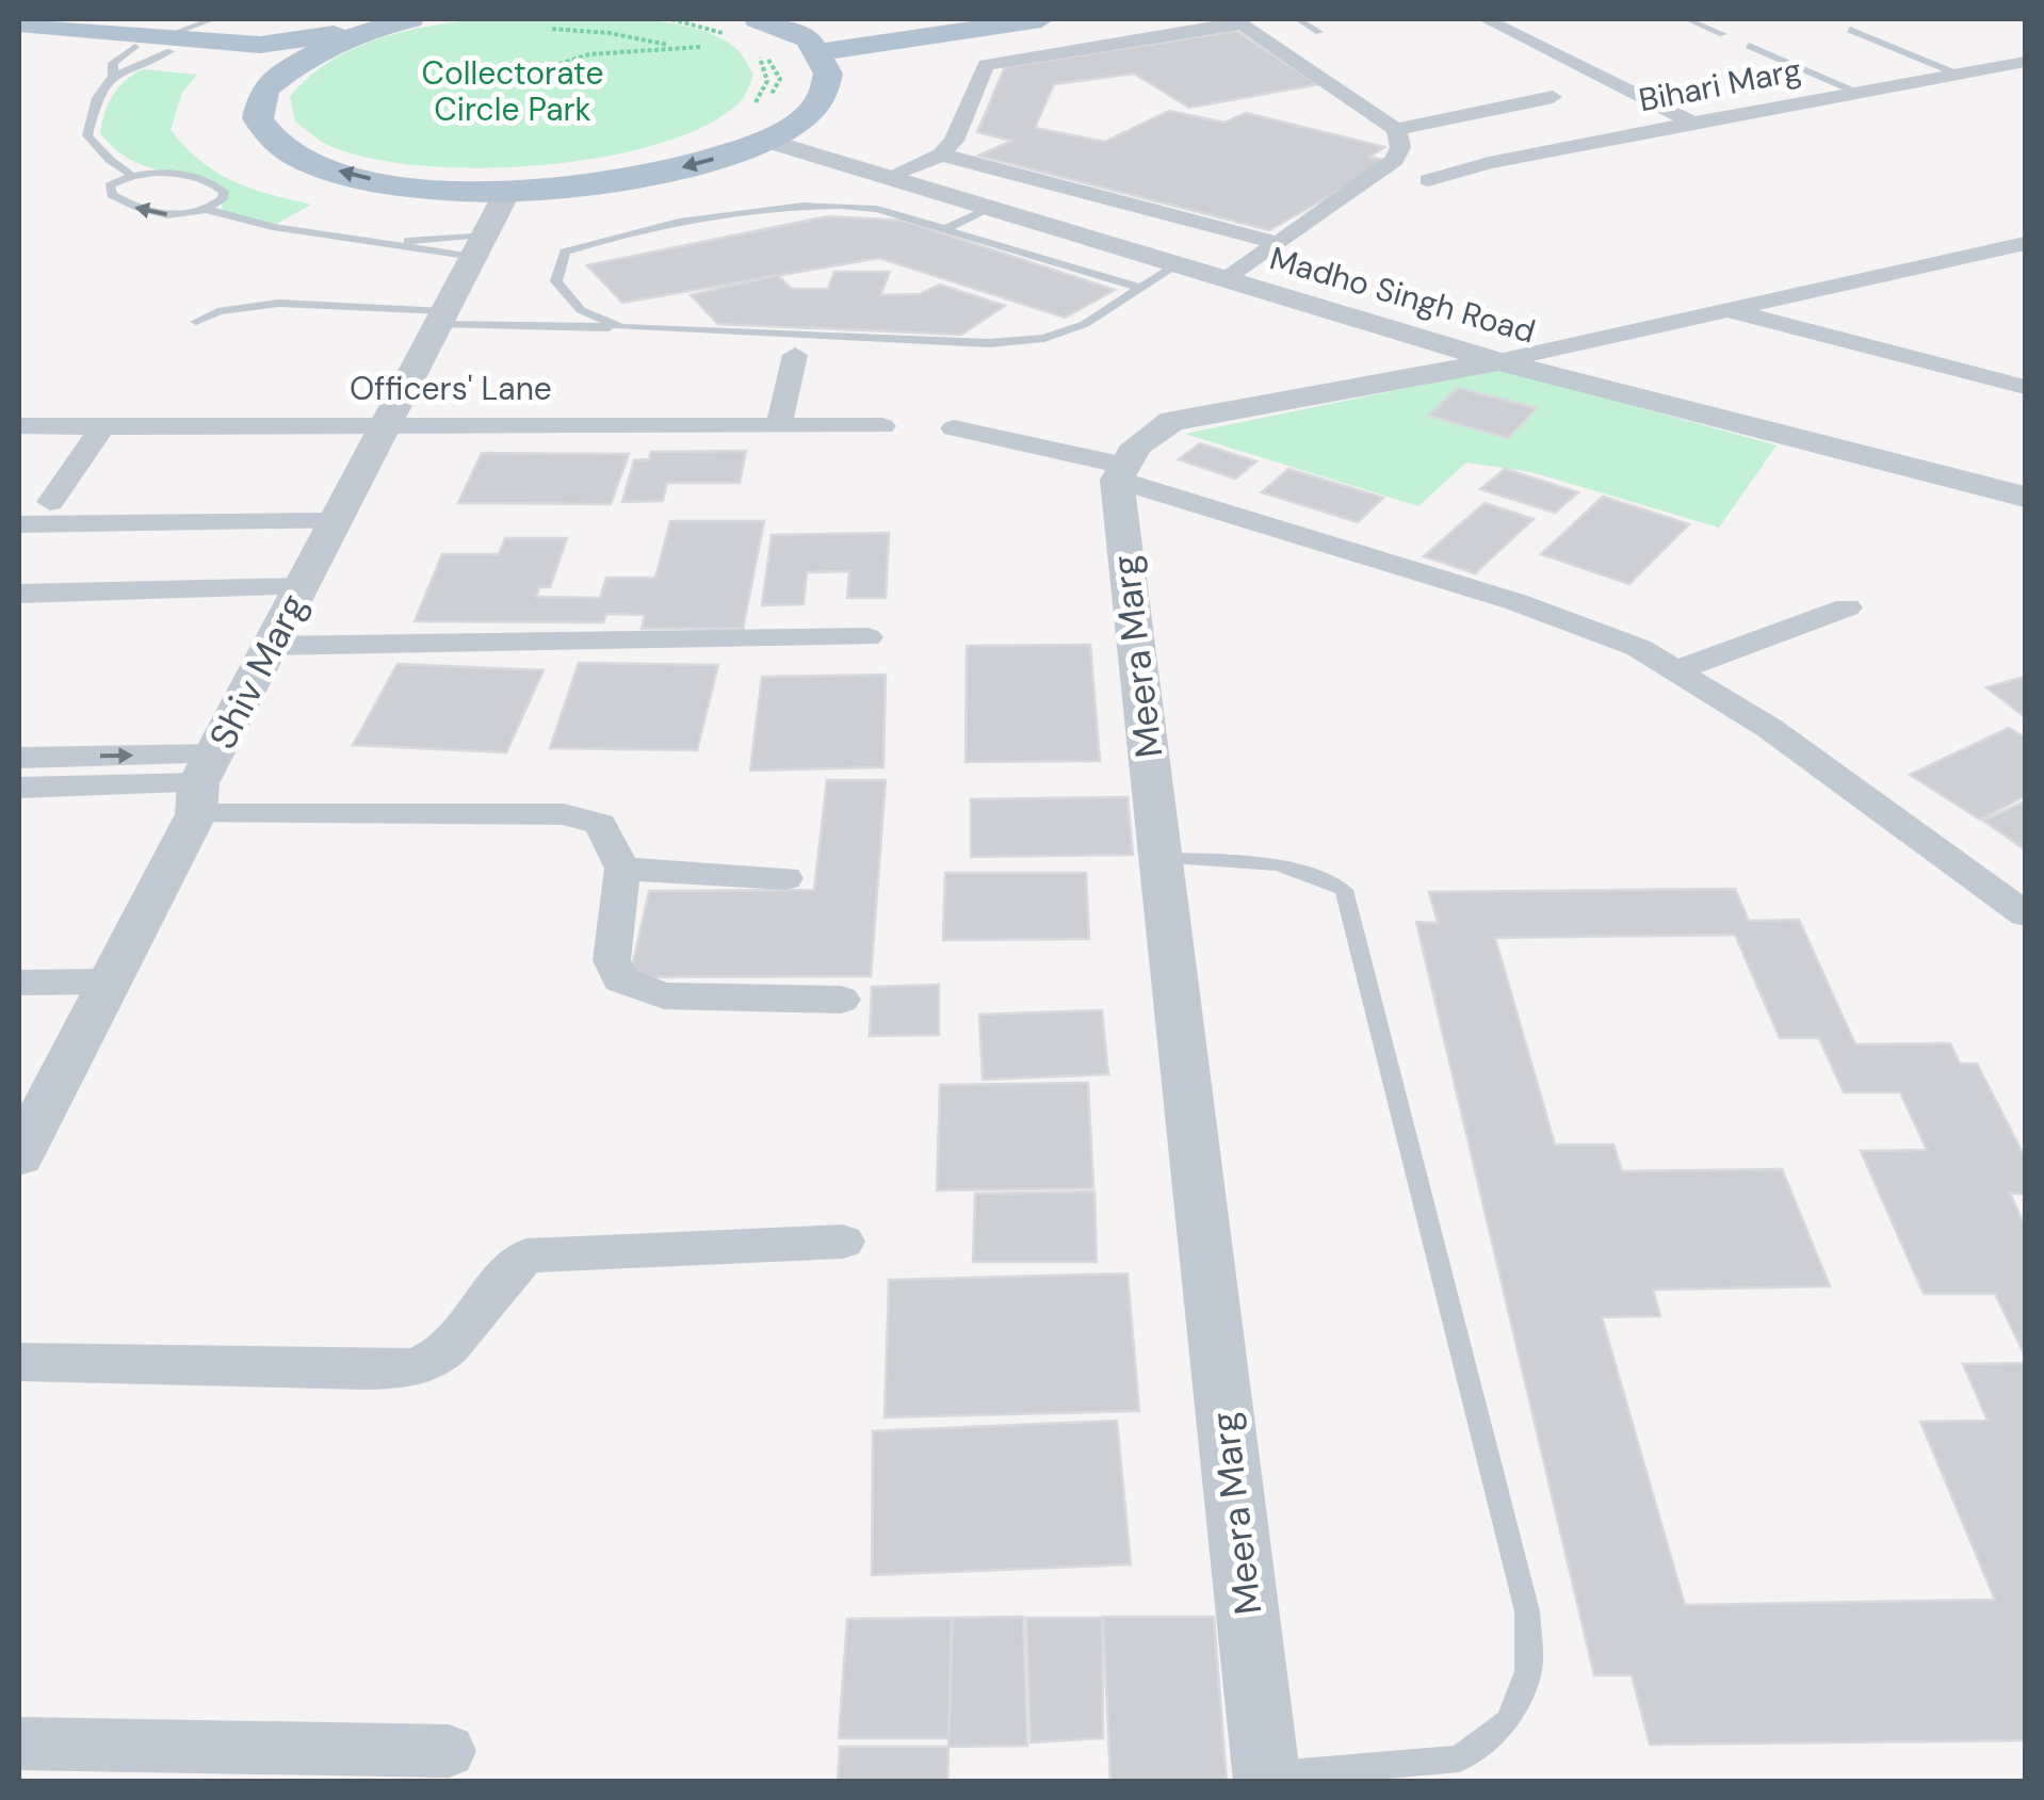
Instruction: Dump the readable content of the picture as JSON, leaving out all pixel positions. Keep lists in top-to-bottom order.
{
  "streets": {
    "street": [
      "Bihari Marg",
      "Madho Singh Road",
      "Officers' Lane",
      "Meera Marg",
      "Shiv Marg"
    ]
  },
  "crossings": [
    ["Officers' Lane", "Shiv Marg"]
  ],
  "parks": ["Collectorate Circle Park"]
}
